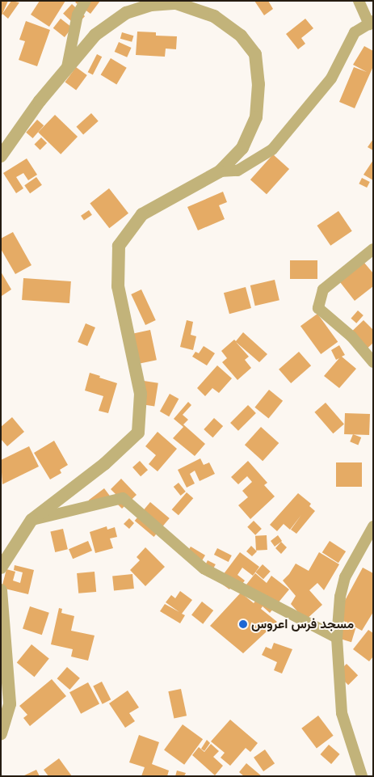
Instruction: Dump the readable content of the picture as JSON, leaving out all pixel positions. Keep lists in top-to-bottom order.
{
  "places": ["مسجد فرس اعروس"]
}
